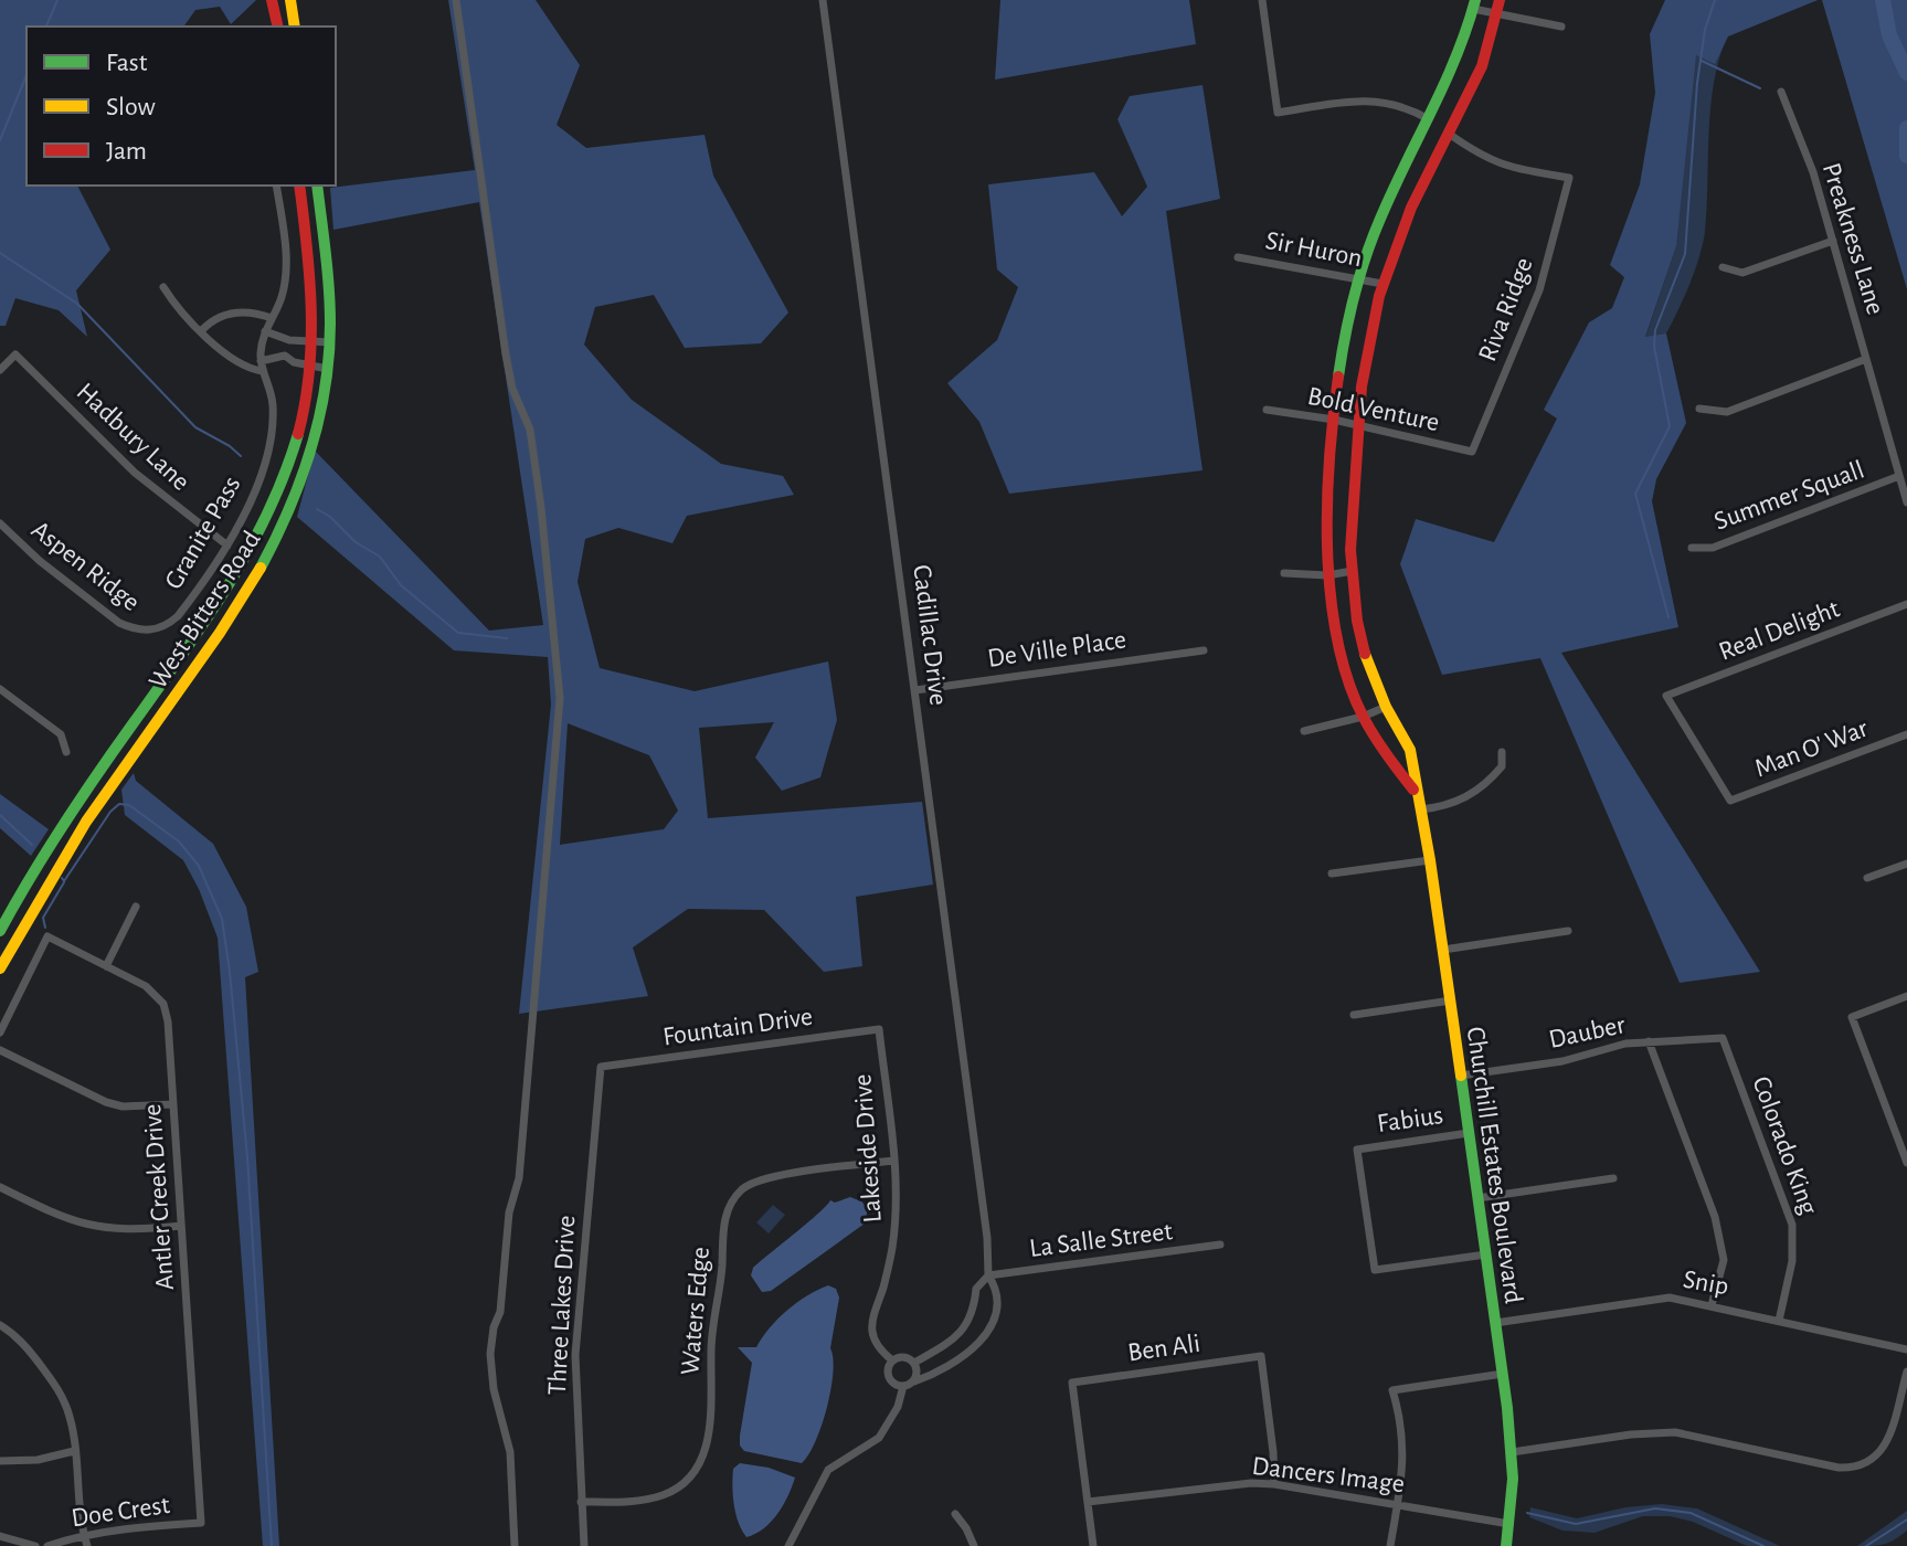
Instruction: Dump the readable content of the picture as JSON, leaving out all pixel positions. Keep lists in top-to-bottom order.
{
  "streets": {
    "street": [
      "Preakness Lane",
      "Sir Huron",
      "Riva Ridge",
      "Bold Venture",
      "Hadbury Lane",
      "Summer Squall",
      "Granite Pass",
      "Aspen Ridge",
      "West Bitters Road",
      "Real Delight",
      "Cadillac Drive",
      "De Ville Place",
      "Man O' War",
      "Fountain Drive",
      "Dauber",
      "Fabius",
      "Colorado King",
      "Lakeside Drive",
      "Churchill Estates Boulevard",
      "Antler Creek Drive",
      "La Salle Street",
      "Snip",
      "Three Lakes Drive",
      "Waters Edge",
      "Ben Ali",
      "Dancers Image",
      "Doe Crest"
    ]
  },
  "crossings": [
    ["Preakness Lane", "Summer Squall"],
    ["Sir Huron", "Churchill Estates Boulevard"],
    ["Riva Ridge", "Bold Venture"],
    ["Riva Ridge", "Churchill Estates Boulevard"],
    ["Bold Venture", "Churchill Estates Boulevard"],
    ["Hadbury Lane", "Granite Pass"],
    ["Granite Pass", "Aspen Ridge"],
    ["Real Delight", "Man O' War"],
    ["Cadillac Drive", "De Ville Place"],
    ["Cadillac Drive", "La Salle Street"],
    ["Fountain Drive", "Lakeside Drive"],
    ["Fountain Drive", "Three Lakes Drive"],
    ["Dauber", "Colorado King"],
    ["Dauber", "Churchill Estates Boulevard"],
    ["Fabius", "Churchill Estates Boulevard"],
    ["Colorado King", "Snip"],
    ["Lakeside Drive", "Waters Edge"],
    ["Churchill Estates Boulevard", "Snip"],
    ["Churchill Estates Boulevard", "Dancers Image"],
    ["Antler Creek Drive", "Doe Crest"],
    ["Three Lakes Drive", "Waters Edge"],
    ["Ben Ali", "Dancers Image"]
  ],
  "legend": ["Fast", "Slow", "Jam"]
}
